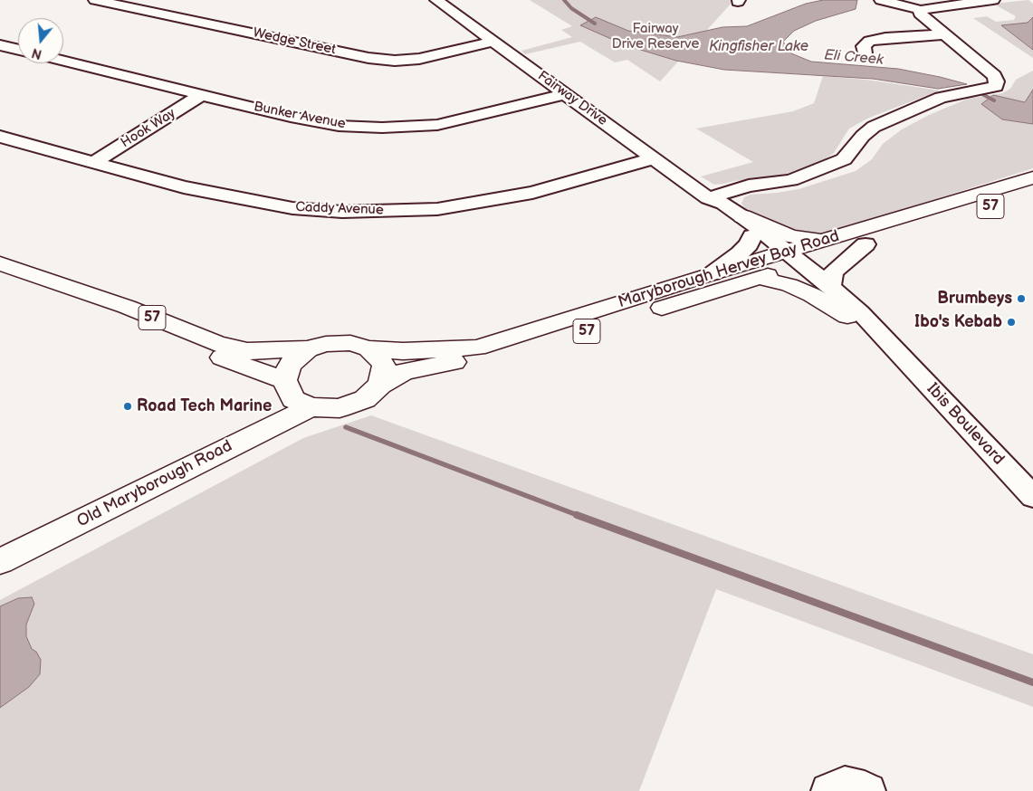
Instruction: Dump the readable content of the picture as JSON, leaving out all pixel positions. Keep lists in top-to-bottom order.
{
  "streets": {
    "main road": ["57", "Maryborough Hervey Bay Road", "Old Maryborough Road"],
    "street": [
      "Wedge Street",
      "Fairway Drive",
      "Bunker Avenue",
      "Hook Way",
      "Caddy Avenue",
      "Ibis Boulevard"
    ]
  },
  "crossings": [
    ["Wedge Street", "Fairway Drive"],
    ["Fairway Drive", "Bunker Avenue"],
    ["Fairway Drive", "Caddy Avenue"],
    ["Fairway Drive", "Maryborough Hervey Bay Road"],
    ["Fairway Drive", "Ibis Boulevard"],
    ["Bunker Avenue", "Hook Way"],
    ["Hook Way", "Caddy Avenue"],
    ["57", "Maryborough Hervey Bay Road"],
    ["57", "Old Maryborough Road"],
    ["Maryborough Hervey Bay Road", "Ibis Boulevard"],
    ["Maryborough Hervey Bay Road", "Old Maryborough Road"]
  ],
  "water": ["Kingfisher Lake", "Eli Creek"],
  "parks": ["Fairway Drive Reserve"],
  "places": ["Brumbeys", "Ibo's Kebab", "Road Tech Marine"],
  "north": "bottom"
}
